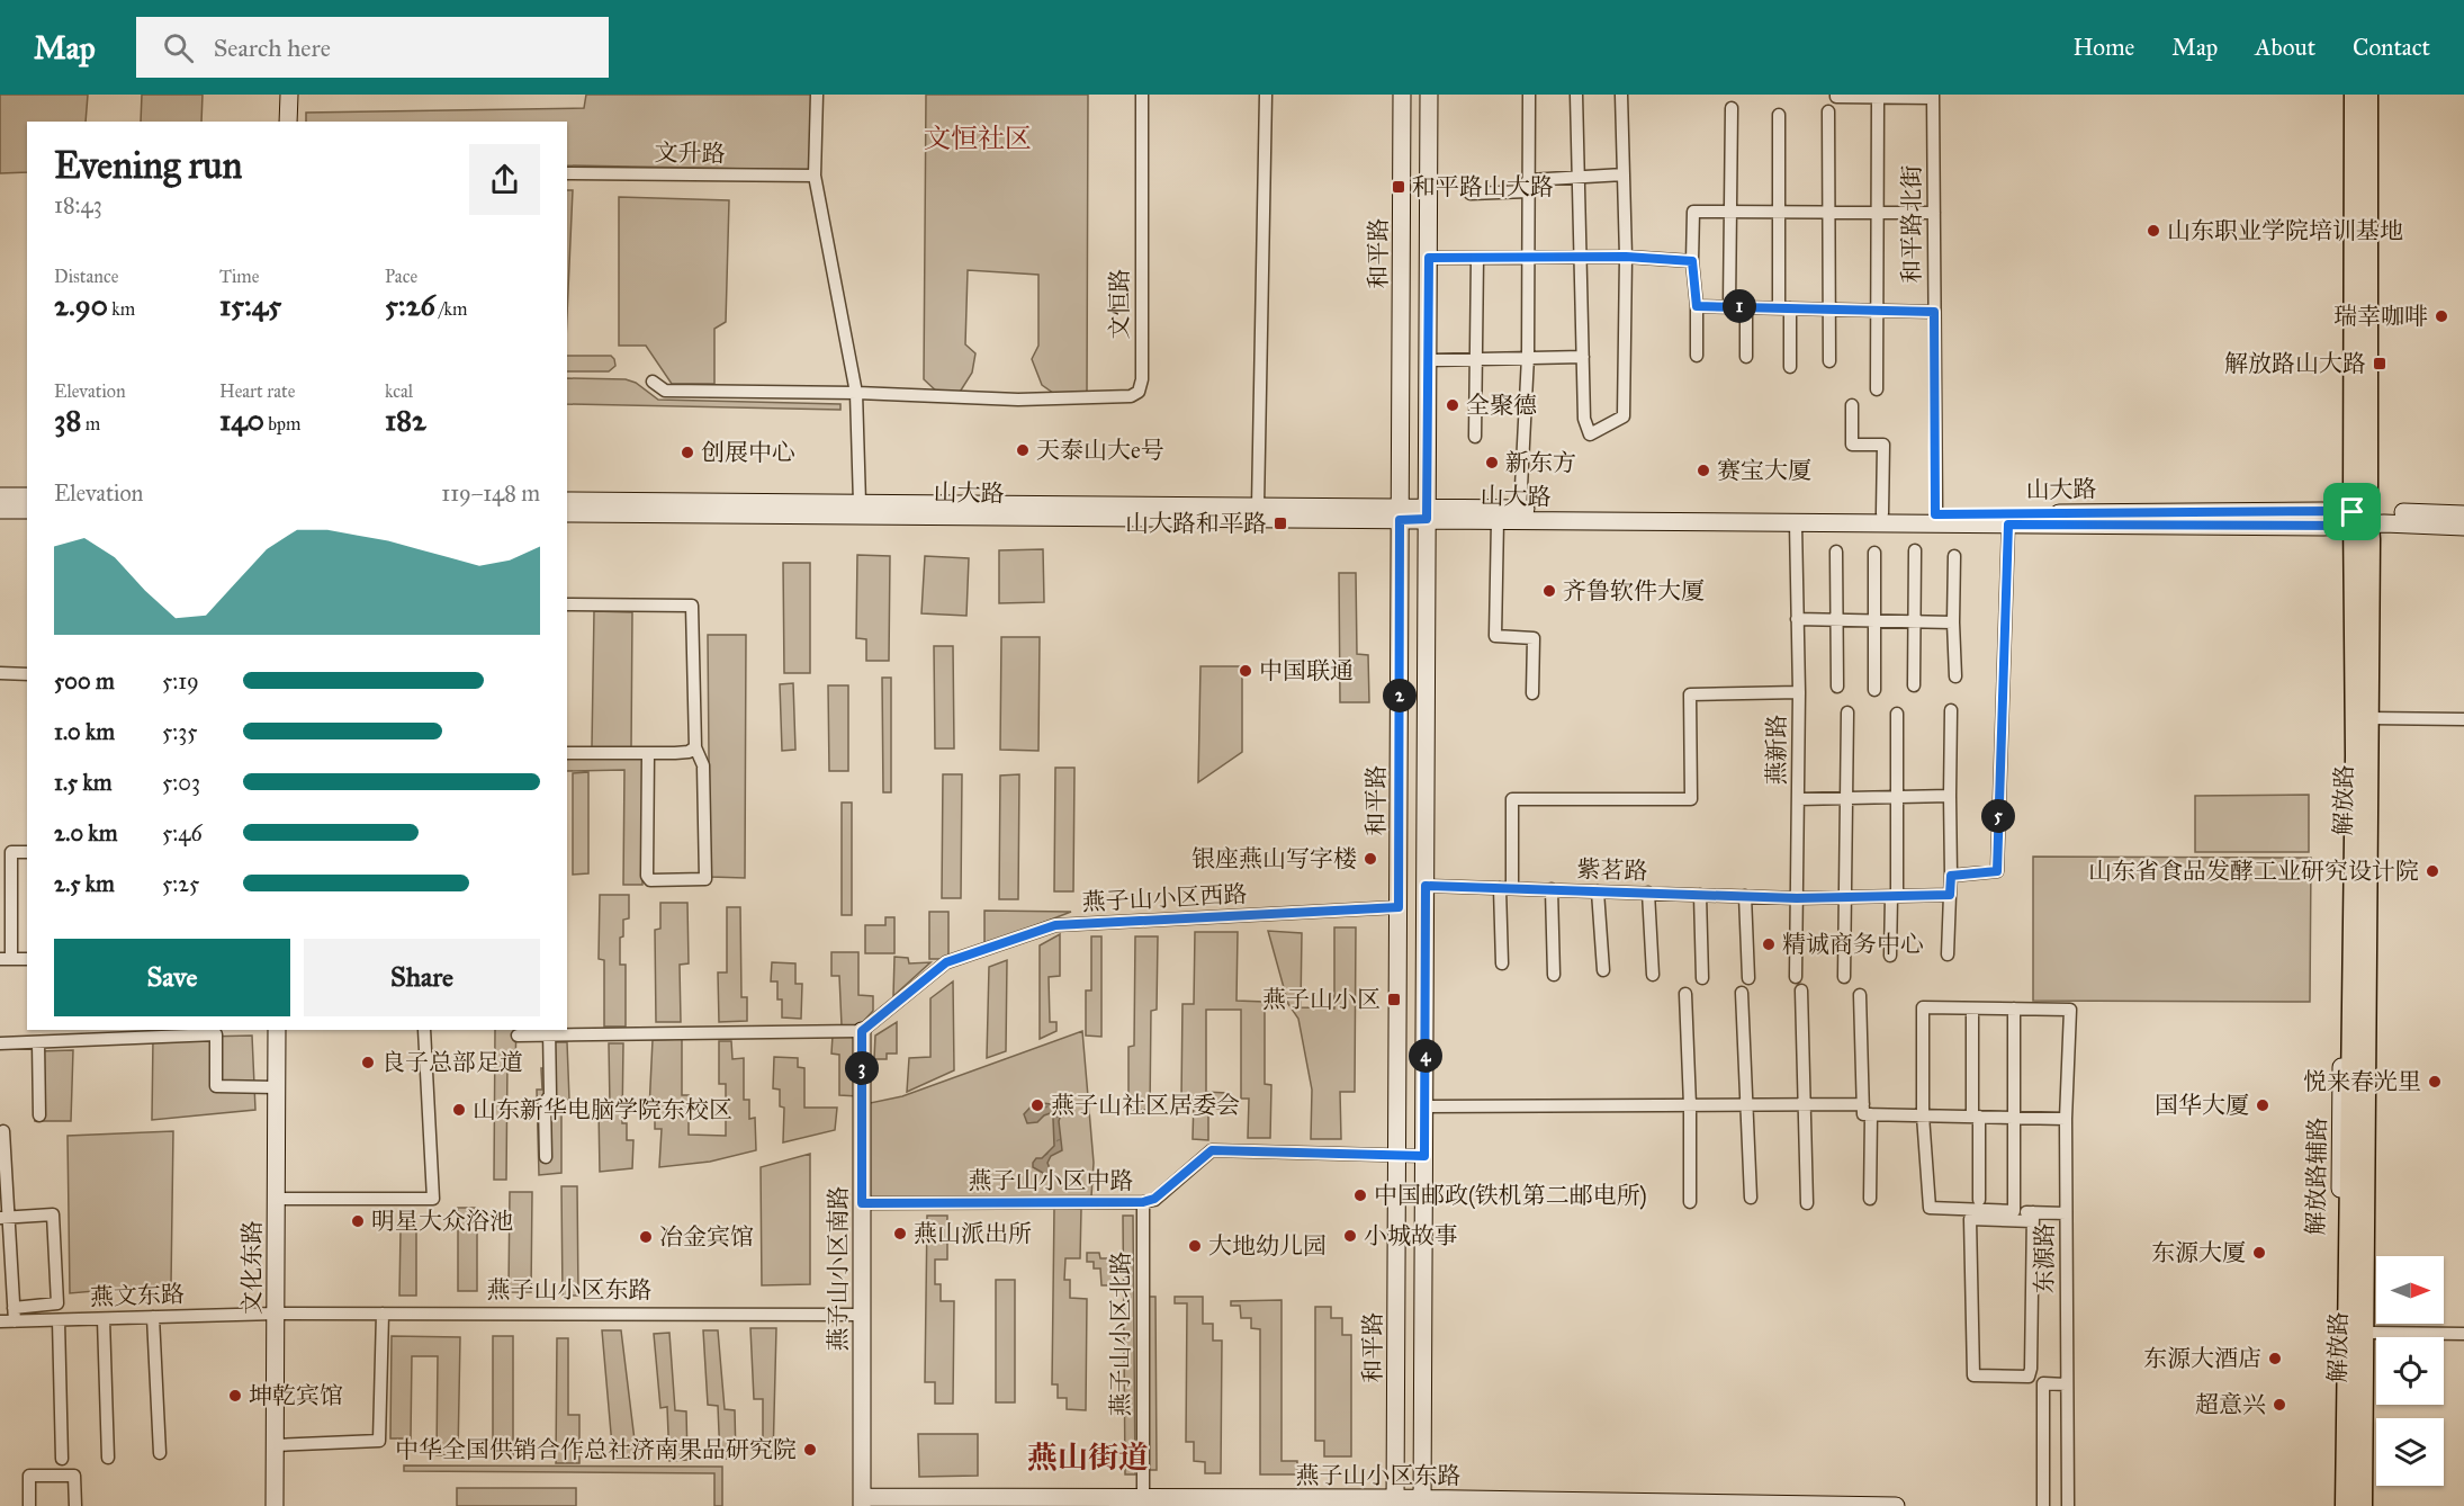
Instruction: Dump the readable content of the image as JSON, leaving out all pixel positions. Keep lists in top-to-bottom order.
{
  "streets": {
    "main road": [
      "和平路",
      "山大路",
      "解放路",
      "解放路辅路",
      "文化东路",
      "燕子山小区南路",
      "燕子山小区东路"
    ],
    "street": [
      "文升路",
      "和平路北街",
      "文恒路",
      "燕新路",
      "紫茗路",
      "燕子山小区西路",
      "燕子山小区中路",
      "东源路",
      "燕文东路",
      "燕子山小区北路"
    ]
  },
  "crossings": [
    ["和平路北街", "山大路"],
    ["和平路", "山大路"],
    ["和平路", "燕子山小区西路"],
    ["和平路", "燕子山小区中路"],
    ["和平路", "燕子山小区东路"],
    ["山大路", "燕新路"],
    ["山大路", "解放路"],
    ["燕新路", "紫茗路"],
    ["解放路", "解放路辅路"],
    ["燕子山小区西路", "燕子山小区南路"],
    ["燕子山小区中路", "燕子山小区南路"],
    ["燕子山小区中路", "燕子山小区北路"],
    ["文化东路", "燕子山小区东路"],
    ["文化东路", "燕文东路"],
    ["燕子山小区南路", "燕子山小区东路"],
    ["燕子山小区东路", "燕文东路"],
    ["燕子山小区东路", "燕子山小区北路"]
  ],
  "districts": ["文恒社区", "燕山街道"],
  "places": {
    "transit": [
      "和平路山大路",
      "解放路山大路",
      "山大路和平路",
      "燕子山小区"
    ],
    "other": [
      "山东职业学院培训基地",
      "瑞幸咖啡",
      "全聚德",
      "天泰山大e号",
      "创展中心",
      "新东方",
      "赛宝大厦",
      "齐鲁软件大厦",
      "中国联通",
      "银座燕山写字楼",
      "山东省食品发酵工业研究设计院",
      "精诚商务中心",
      "良子总部足道",
      "悦来春光里",
      "燕子山社区居委会",
      "国华大厦",
      "山东新华电脑学院东校区",
      "中国邮政(铁机第二邮电所)",
      "明星大众浴池",
      "燕山派出所",
      "小城故事",
      "冶金宾馆",
      "大地幼儿园",
      "东源大厦",
      "东源大酒店",
      "坤乾宾馆",
      "超意兴",
      "中华全国供销合作总社济南果品研究院"
    ]
  },
  "north": "right",
  "page": {
    "header": "Map",
    "search": "Search here",
    "nav": [
      "Home",
      "Map",
      "About",
      "Contact"
    ],
    "heading": ["Evening run", "18:43"],
    "stats": [
      ["Distance", "2.90 km"],
      ["Time", "15:45"],
      ["Pace", "5:26 /km"],
      ["Elevation", "38 m"],
      ["Heart rate", "140 bpm"],
      ["kcal", "182"]
    ],
    "pins": [
      "1",
      "2",
      "5",
      "4",
      "3"
    ],
    "chart": ["Elevation", "119–148 m"],
    "list": [
      {
        "name": "500 m",
        "note": "5:19"
      },
      {
        "name": "1.0 km",
        "note": "5:35"
      },
      {
        "name": "1.5 km",
        "note": "5:03"
      },
      {
        "name": "2.0 km",
        "note": "5:46"
      },
      {
        "name": "2.5 km",
        "note": "5:25"
      }
    ],
    "buttons": ["Save", "Share"]
  }
}
